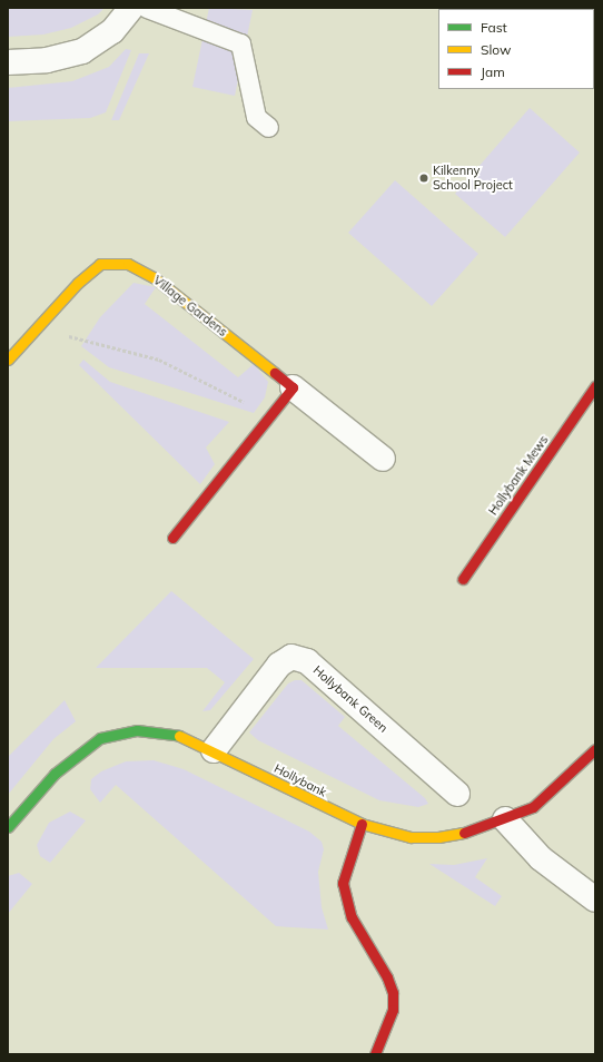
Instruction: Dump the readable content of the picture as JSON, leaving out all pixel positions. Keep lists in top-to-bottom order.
{
  "streets": {
    "street": [
      "Village Gardens",
      "Hollybank Mews",
      "Hollybank Green",
      "Hollybank"
    ]
  },
  "crossings": [
    ["Hollybank Green", "Hollybank"]
  ],
  "places": ["Kilkenny School Project"],
  "legend": ["Fast", "Slow", "Jam"]
}
